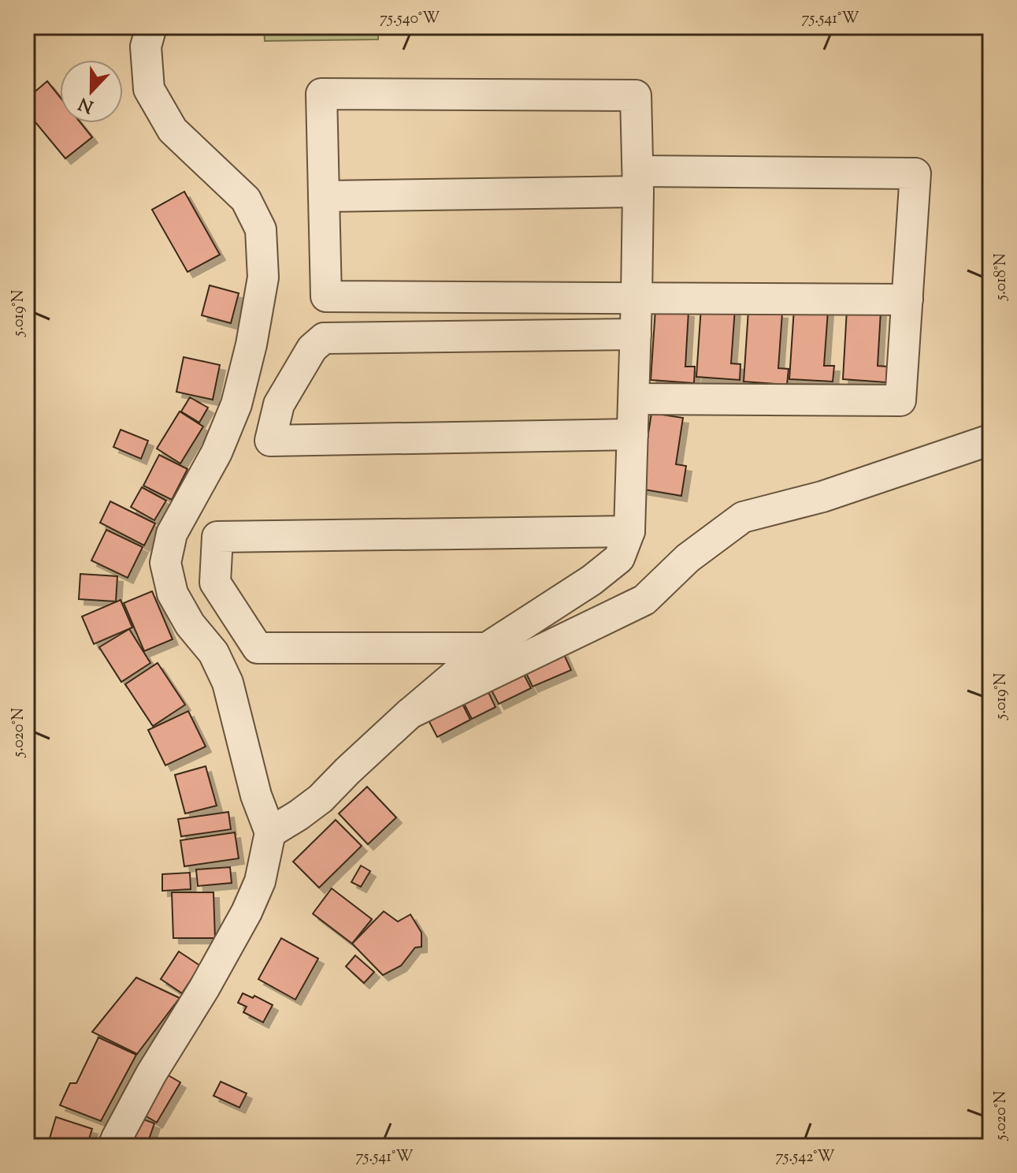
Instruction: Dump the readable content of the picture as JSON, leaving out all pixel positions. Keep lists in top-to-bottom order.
{
  "north": "bottom",
  "coordinates": [
    "75.540°W",
    "75.541°W",
    "5.018°N",
    "5.019°N",
    "5.020°N",
    "75.542°W"
  ]
}
